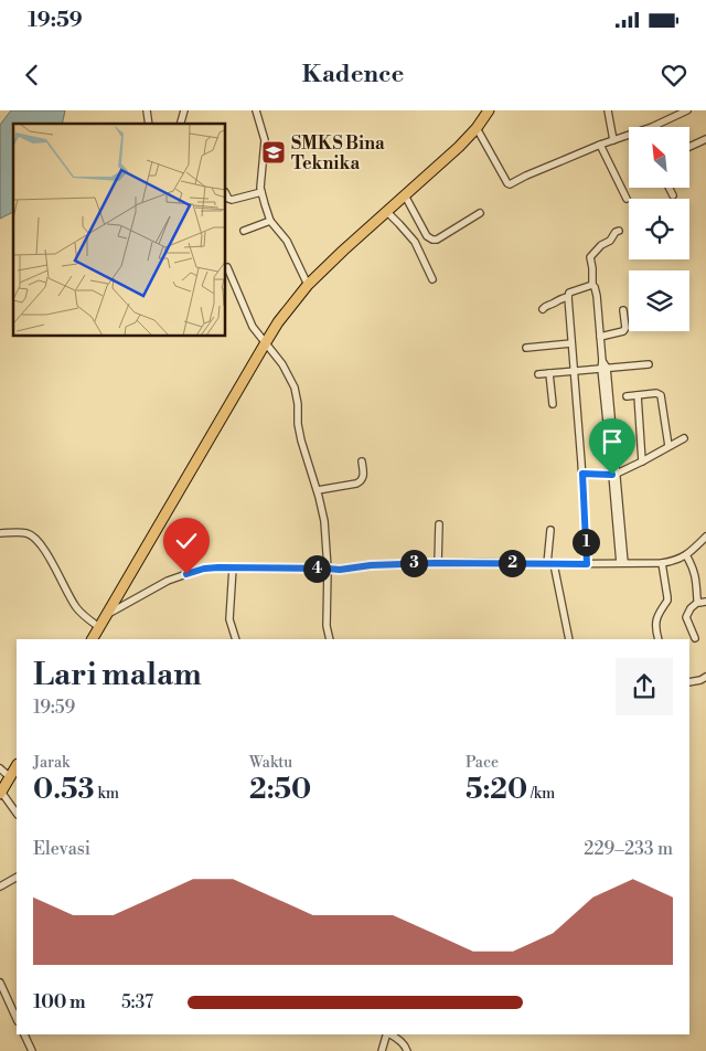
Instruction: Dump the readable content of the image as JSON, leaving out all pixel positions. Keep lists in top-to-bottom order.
{
  "places": {
    "school or university": ["SMKS Bina Teknika"]
  },
  "north": "top left",
  "page": {
    "status": "19:59",
    "header": "Kadence",
    "pins": [
      "1",
      "2",
      "3",
      "4"
    ],
    "heading": ["Lari malam", "19:59"],
    "stats": [
      ["Jarak", "0.53 km"],
      ["Waktu", "2:50"],
      ["Pace", "5:20 /km"]
    ],
    "chart": ["Elevasi", "229–233 m"],
    "list": [
      {
        "name": "100 m",
        "note": "5:37"
      }
    ]
  }
}
